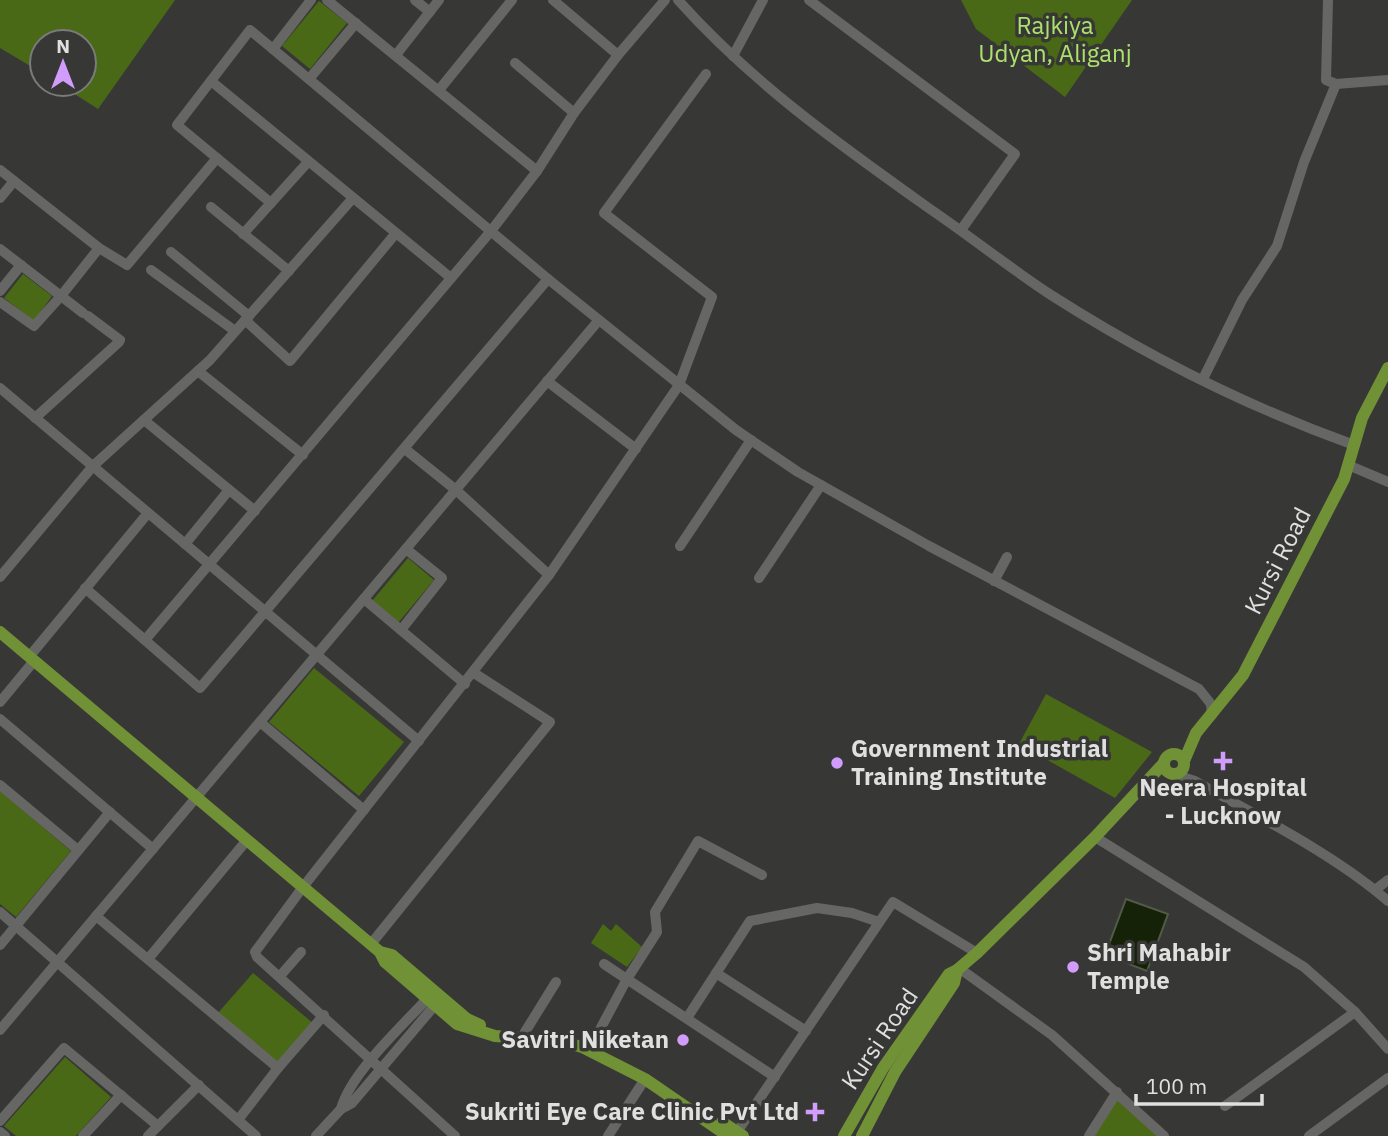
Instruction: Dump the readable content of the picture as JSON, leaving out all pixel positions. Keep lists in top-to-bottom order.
{
  "streets": {
    "main road": ["Kursi Road"]
  },
  "parks": ["Rajkiya Udyan, Aliganj"],
  "places": {
    "health": ["Neera Hospital - Lucknow", "Sukriti Eye Care Clinic Pvt Ltd"],
    "other": ["Government Industrial Training Institute", "Shri Mahabir Temple", "Savitri Niketan"]
  },
  "scale_bar": "100 m",
  "north": "top"
}
